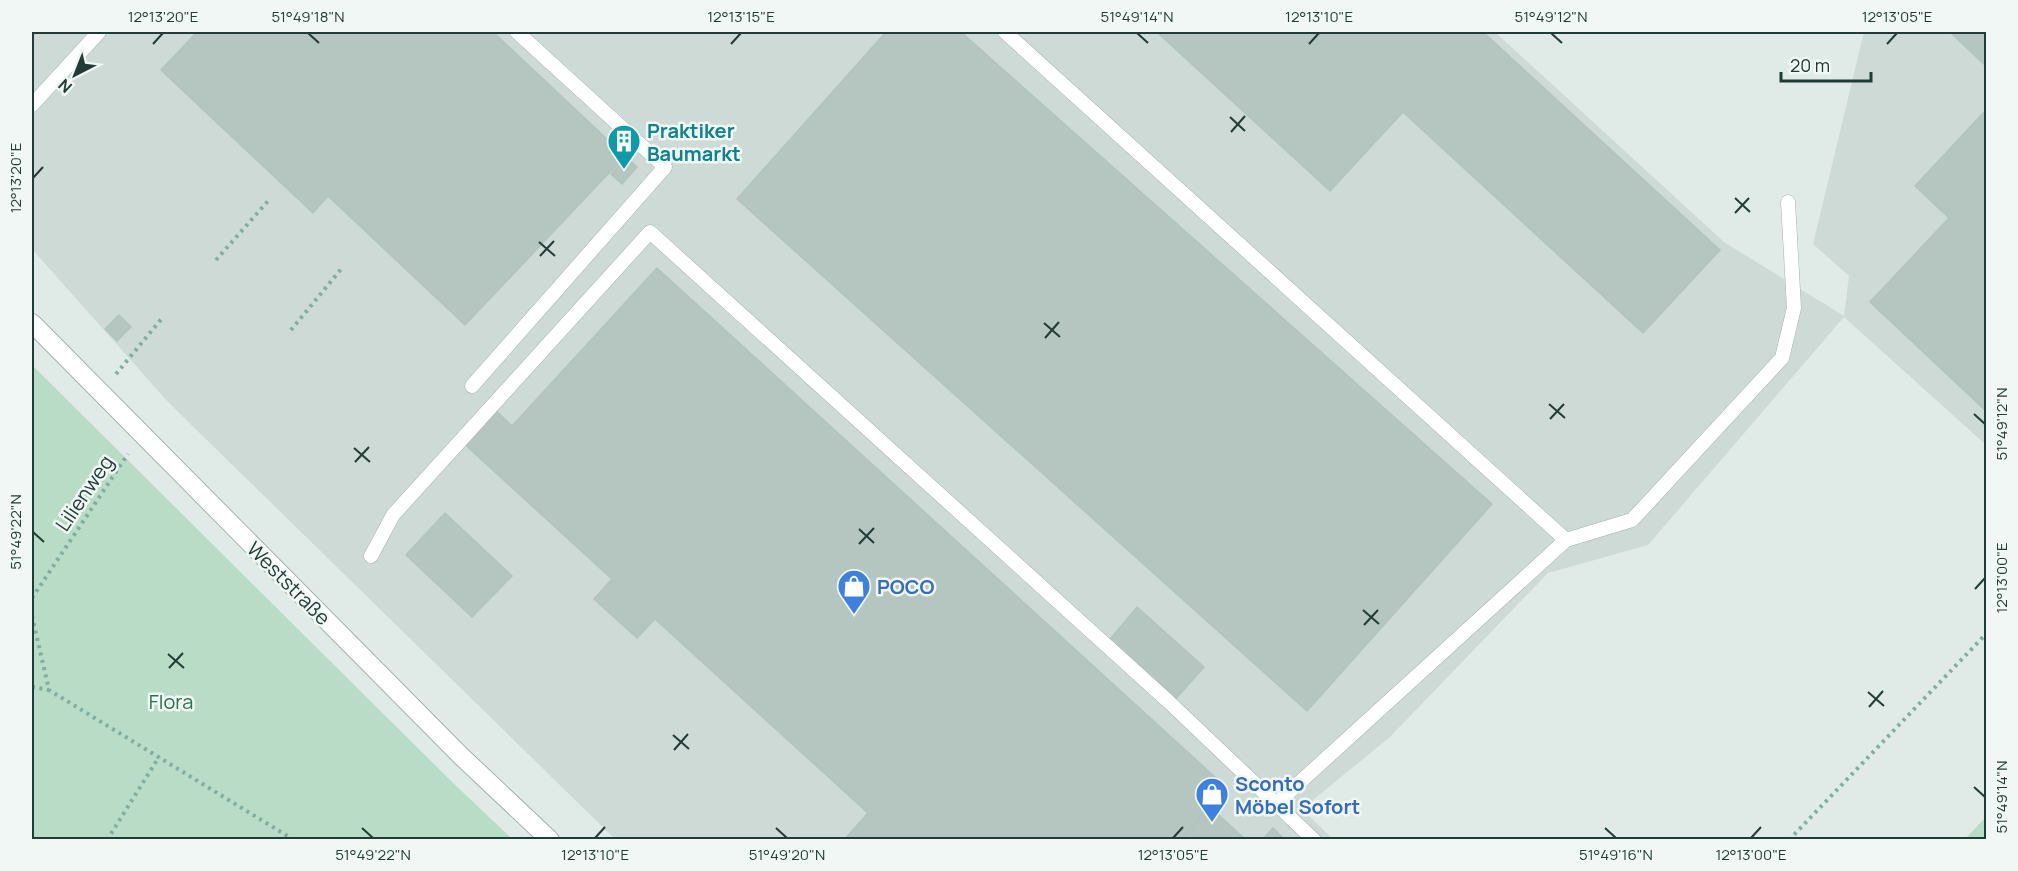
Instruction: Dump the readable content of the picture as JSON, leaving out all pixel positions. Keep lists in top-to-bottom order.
{
  "streets": {
    "street": ["Weststraße"],
    "path": ["Lilienweg"]
  },
  "crossings": [
    ["Lilienweg", "Weststraße"]
  ],
  "parks": ["Flora"],
  "places": {
    "building": ["Praktiker Baumarkt"],
    "shop": ["POCO", "Sconto Möbel Sofort"]
  },
  "scale_bar": "20 m",
  "north": "bottom left",
  "coordinates": [
    "12°13'20\"E",
    "51°49'18\"N",
    "12°13'15\"E",
    "51°49'14\"N",
    "12°13'10\"E",
    "51°49'12\"N",
    "12°13'05\"E",
    "51°49'22\"N",
    "12°13'00\"E",
    "51°49'20\"N",
    "51°49'16\"N"
  ]
}
